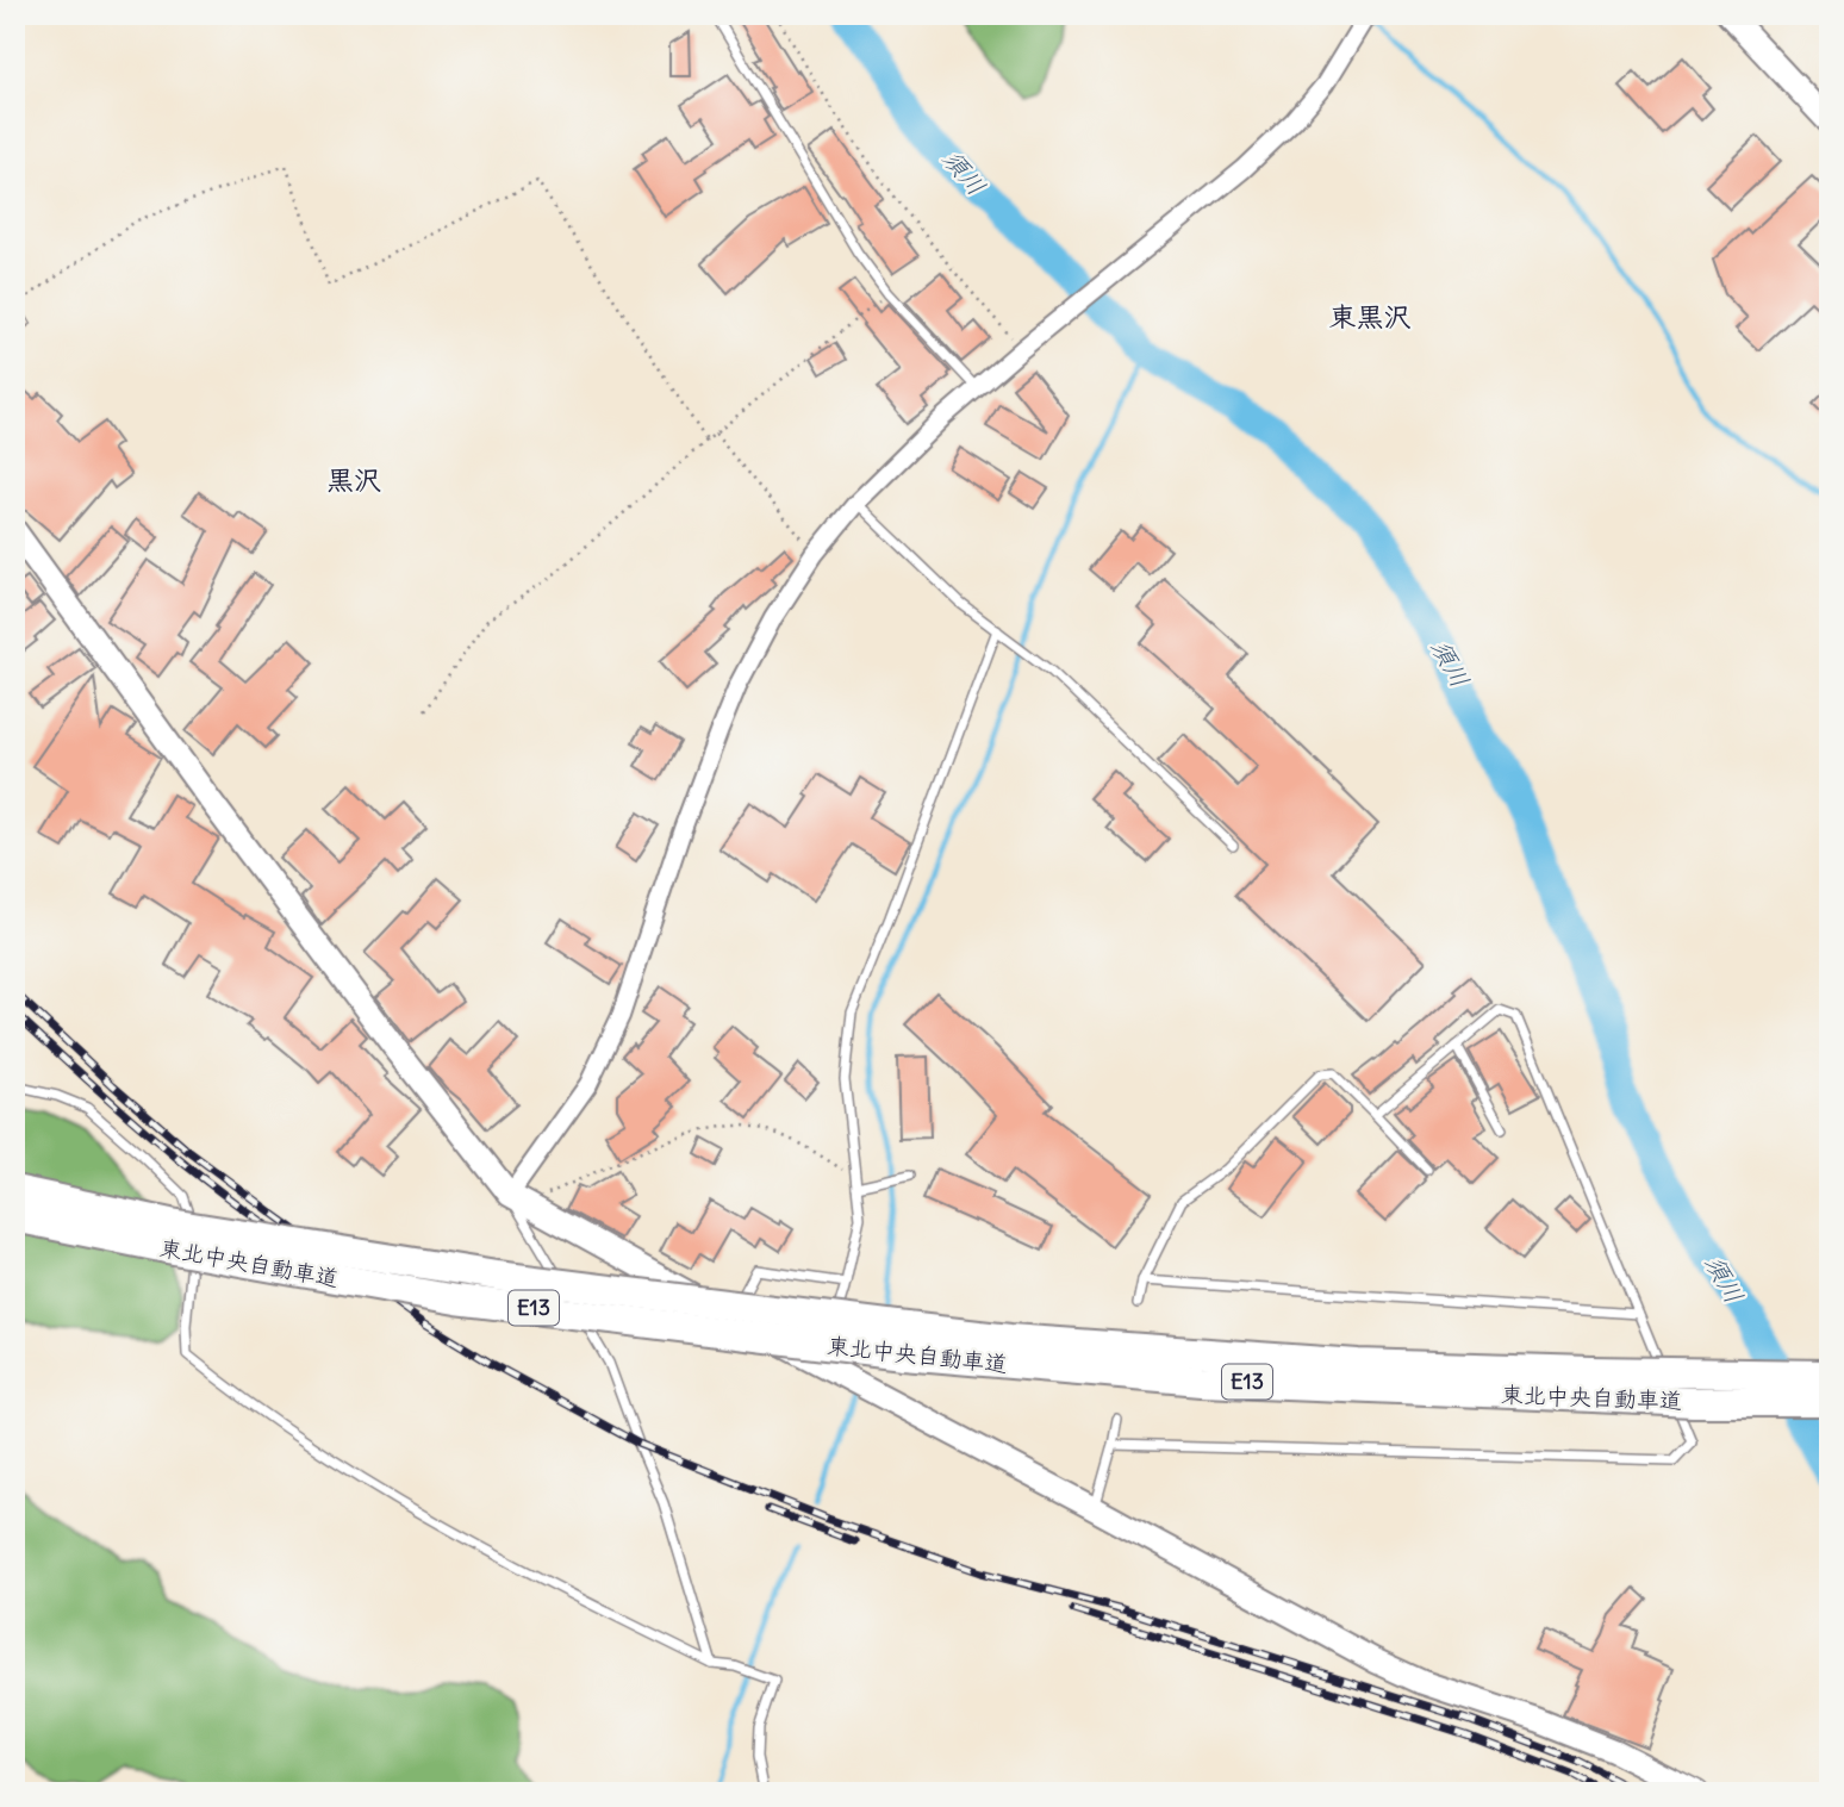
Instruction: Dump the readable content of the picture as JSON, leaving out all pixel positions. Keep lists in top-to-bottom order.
{
  "streets": {
    "highway": ["東北中央自動車道", "E13"]
  },
  "districts": ["東黒沢", "黒沢"],
  "water": ["須川"]
}
